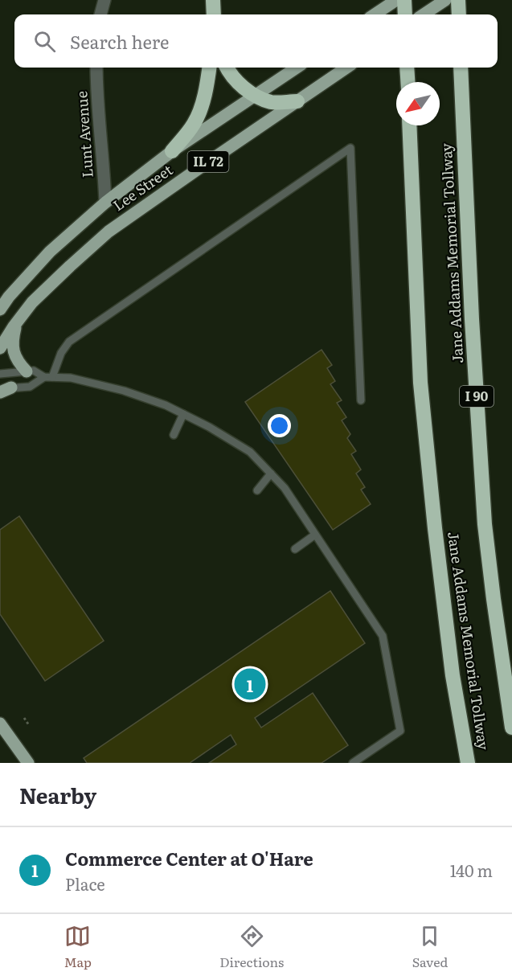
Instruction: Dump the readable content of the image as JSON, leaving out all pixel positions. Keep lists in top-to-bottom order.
{
  "streets": {
    "highway": ["Jane Addams Memorial Tollway", "I 90"],
    "main road": ["IL 72", "Lee Street"],
    "street": ["Lunt Avenue"]
  },
  "crossings": [
    ["Lunt Avenue", "Lee Street"]
  ],
  "north": "bottom left",
  "page": {
    "search": "Search here",
    "pins": "1",
    "heading": "Nearby",
    "list": [
      {
        "mark": "1",
        "name": "Commerce Center at O'Hare",
        "note": "Place",
        "value": "140 m"
      }
    ],
    "nav": ["Map", "Directions", "Saved"]
  }
}
